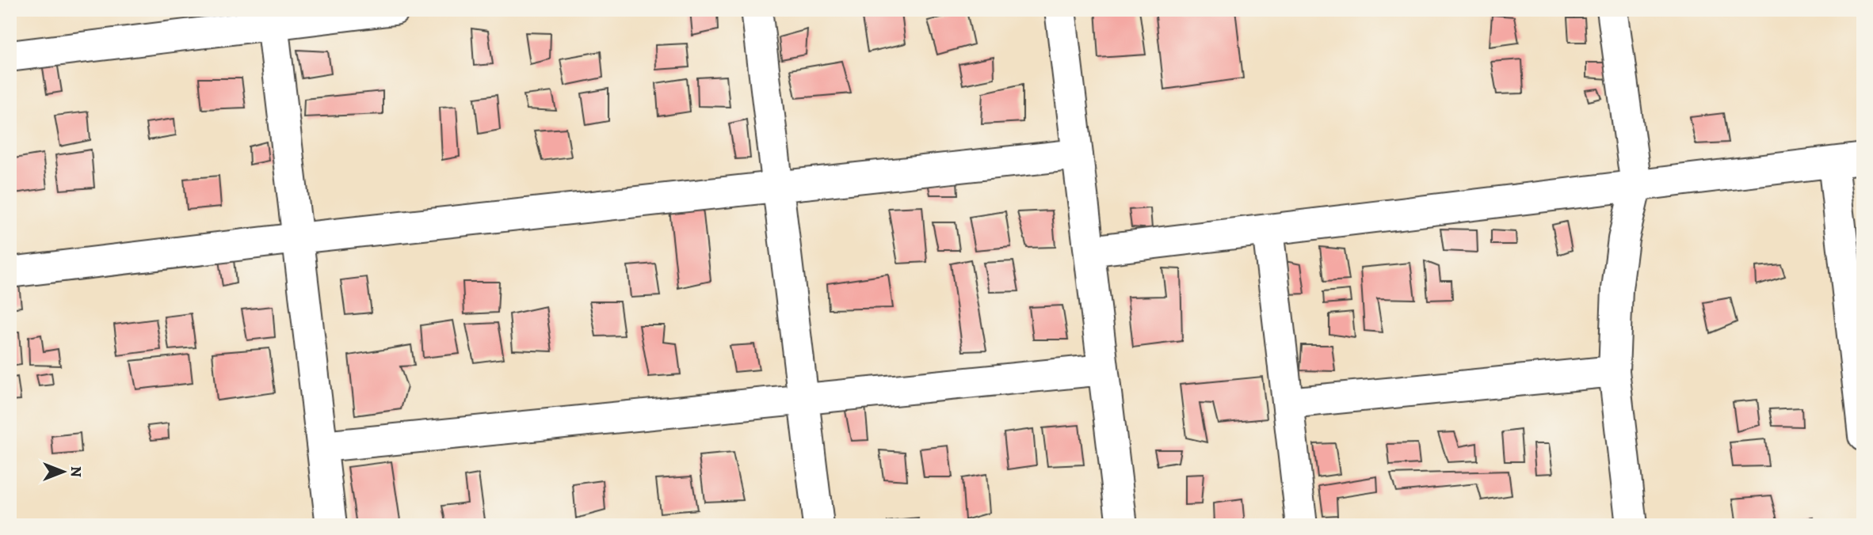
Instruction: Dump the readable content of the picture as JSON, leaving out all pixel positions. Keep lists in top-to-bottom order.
{
  "north": "right"
}
